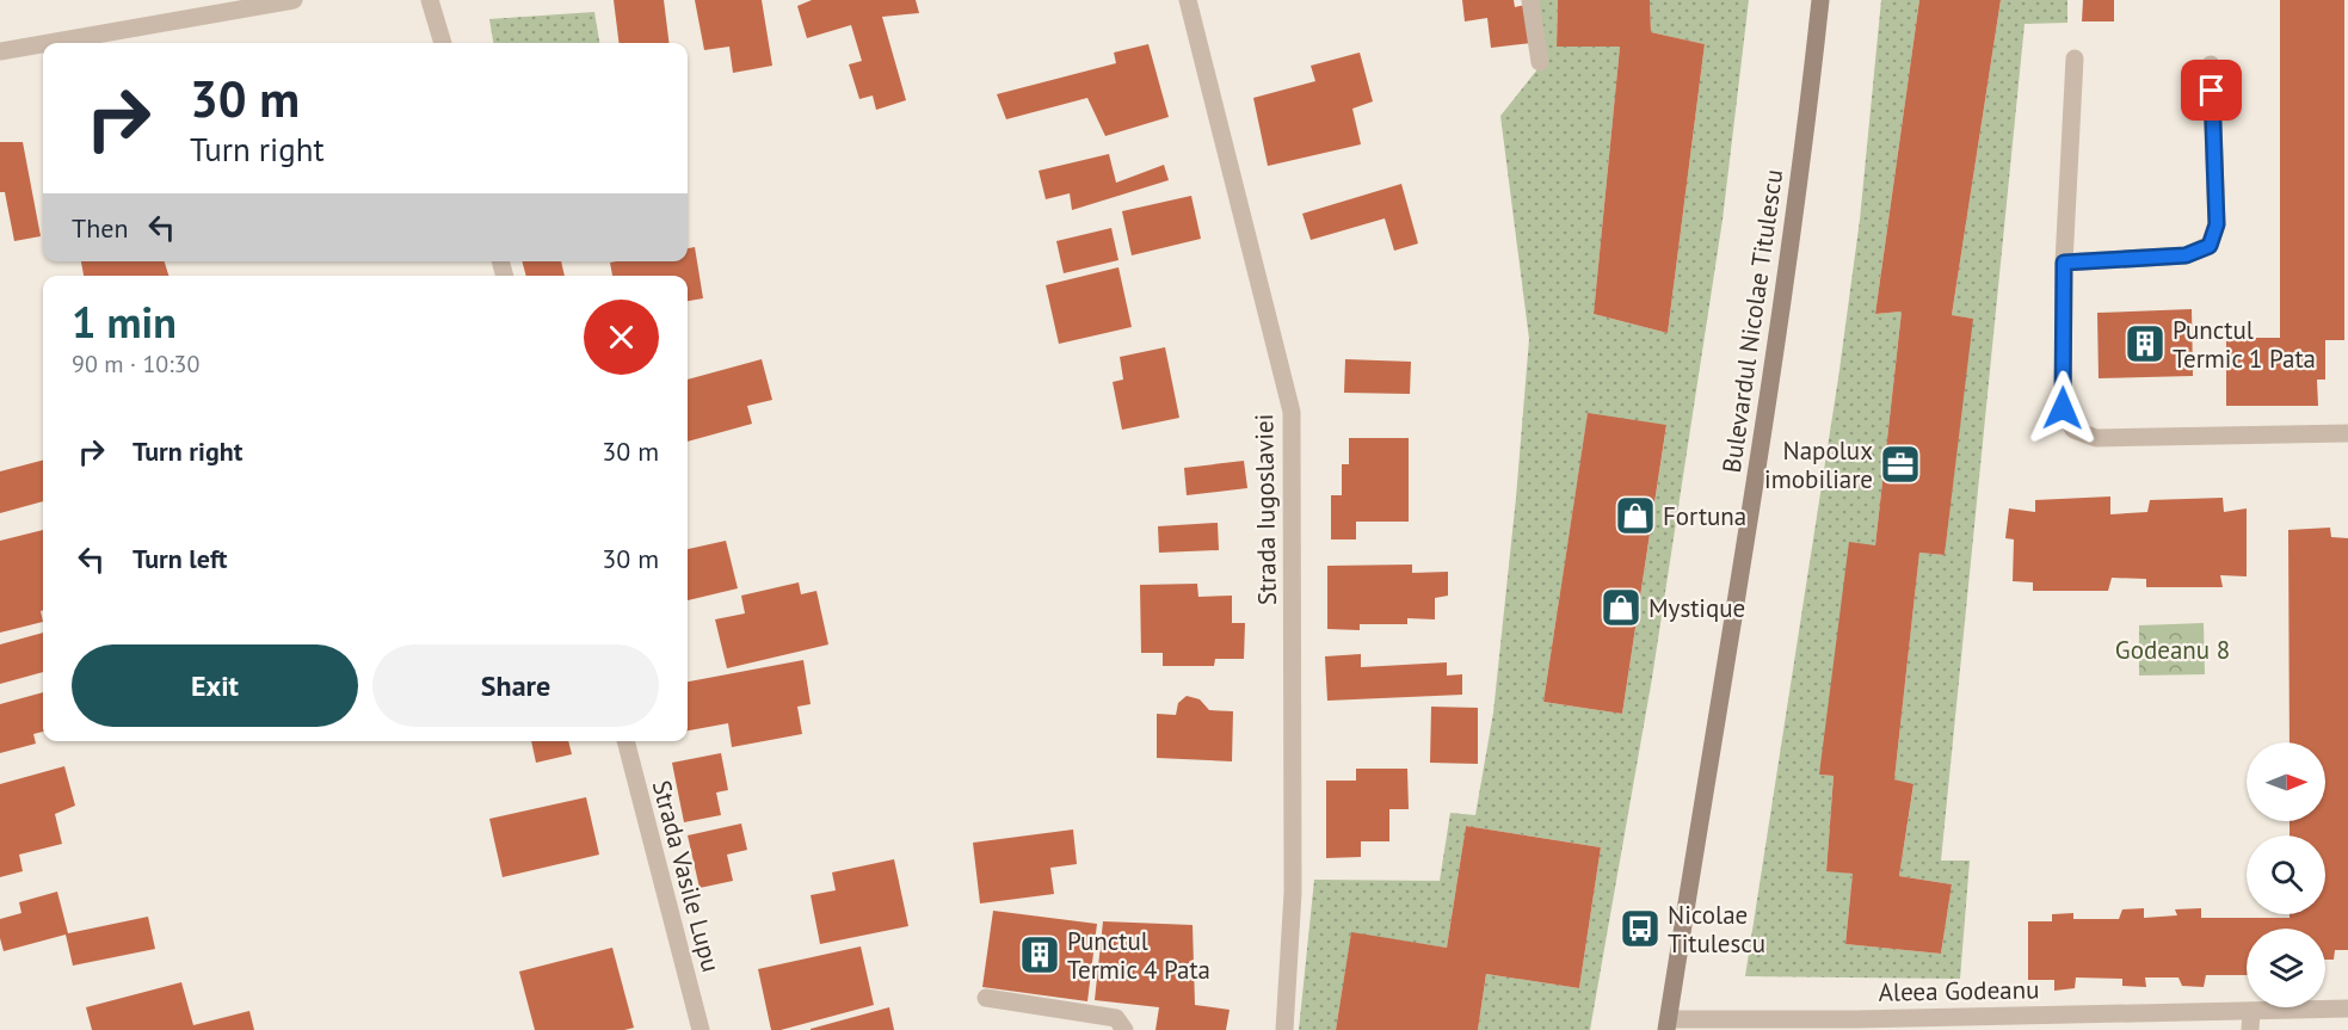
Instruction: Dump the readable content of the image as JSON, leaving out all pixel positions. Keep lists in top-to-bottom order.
{
  "streets": {
    "main road": ["Bulevardul Nicolae Titulescu"],
    "street": ["Strada Iugoslaviei", "Strada Vasile Lupu", "Aleea Godeanu"]
  },
  "crossings": [
    ["Bulevardul Nicolae Titulescu", "Aleea Godeanu"]
  ],
  "parks": ["Godeanu 8"],
  "places": {
    "building": ["Punctul Termic 1 Pata", "Punctul Termic 4 Pata"],
    "office": ["Napolux imobiliare"],
    "shop": ["Fortuna", "Mystique"],
    "bus stop": ["Nicolae Titulescu"]
  },
  "north": "right",
  "page": {
    "turn": ["30 m", "Turn right"],
    "then": "Then",
    "heading": ["1 min", "90 m · 10:30"],
    "list": [
      {
        "name": "Turn right",
        "value": "30 m"
      },
      {
        "name": "Turn left",
        "value": "30 m"
      }
    ],
    "buttons": ["Exit", "Share"]
  }
}
